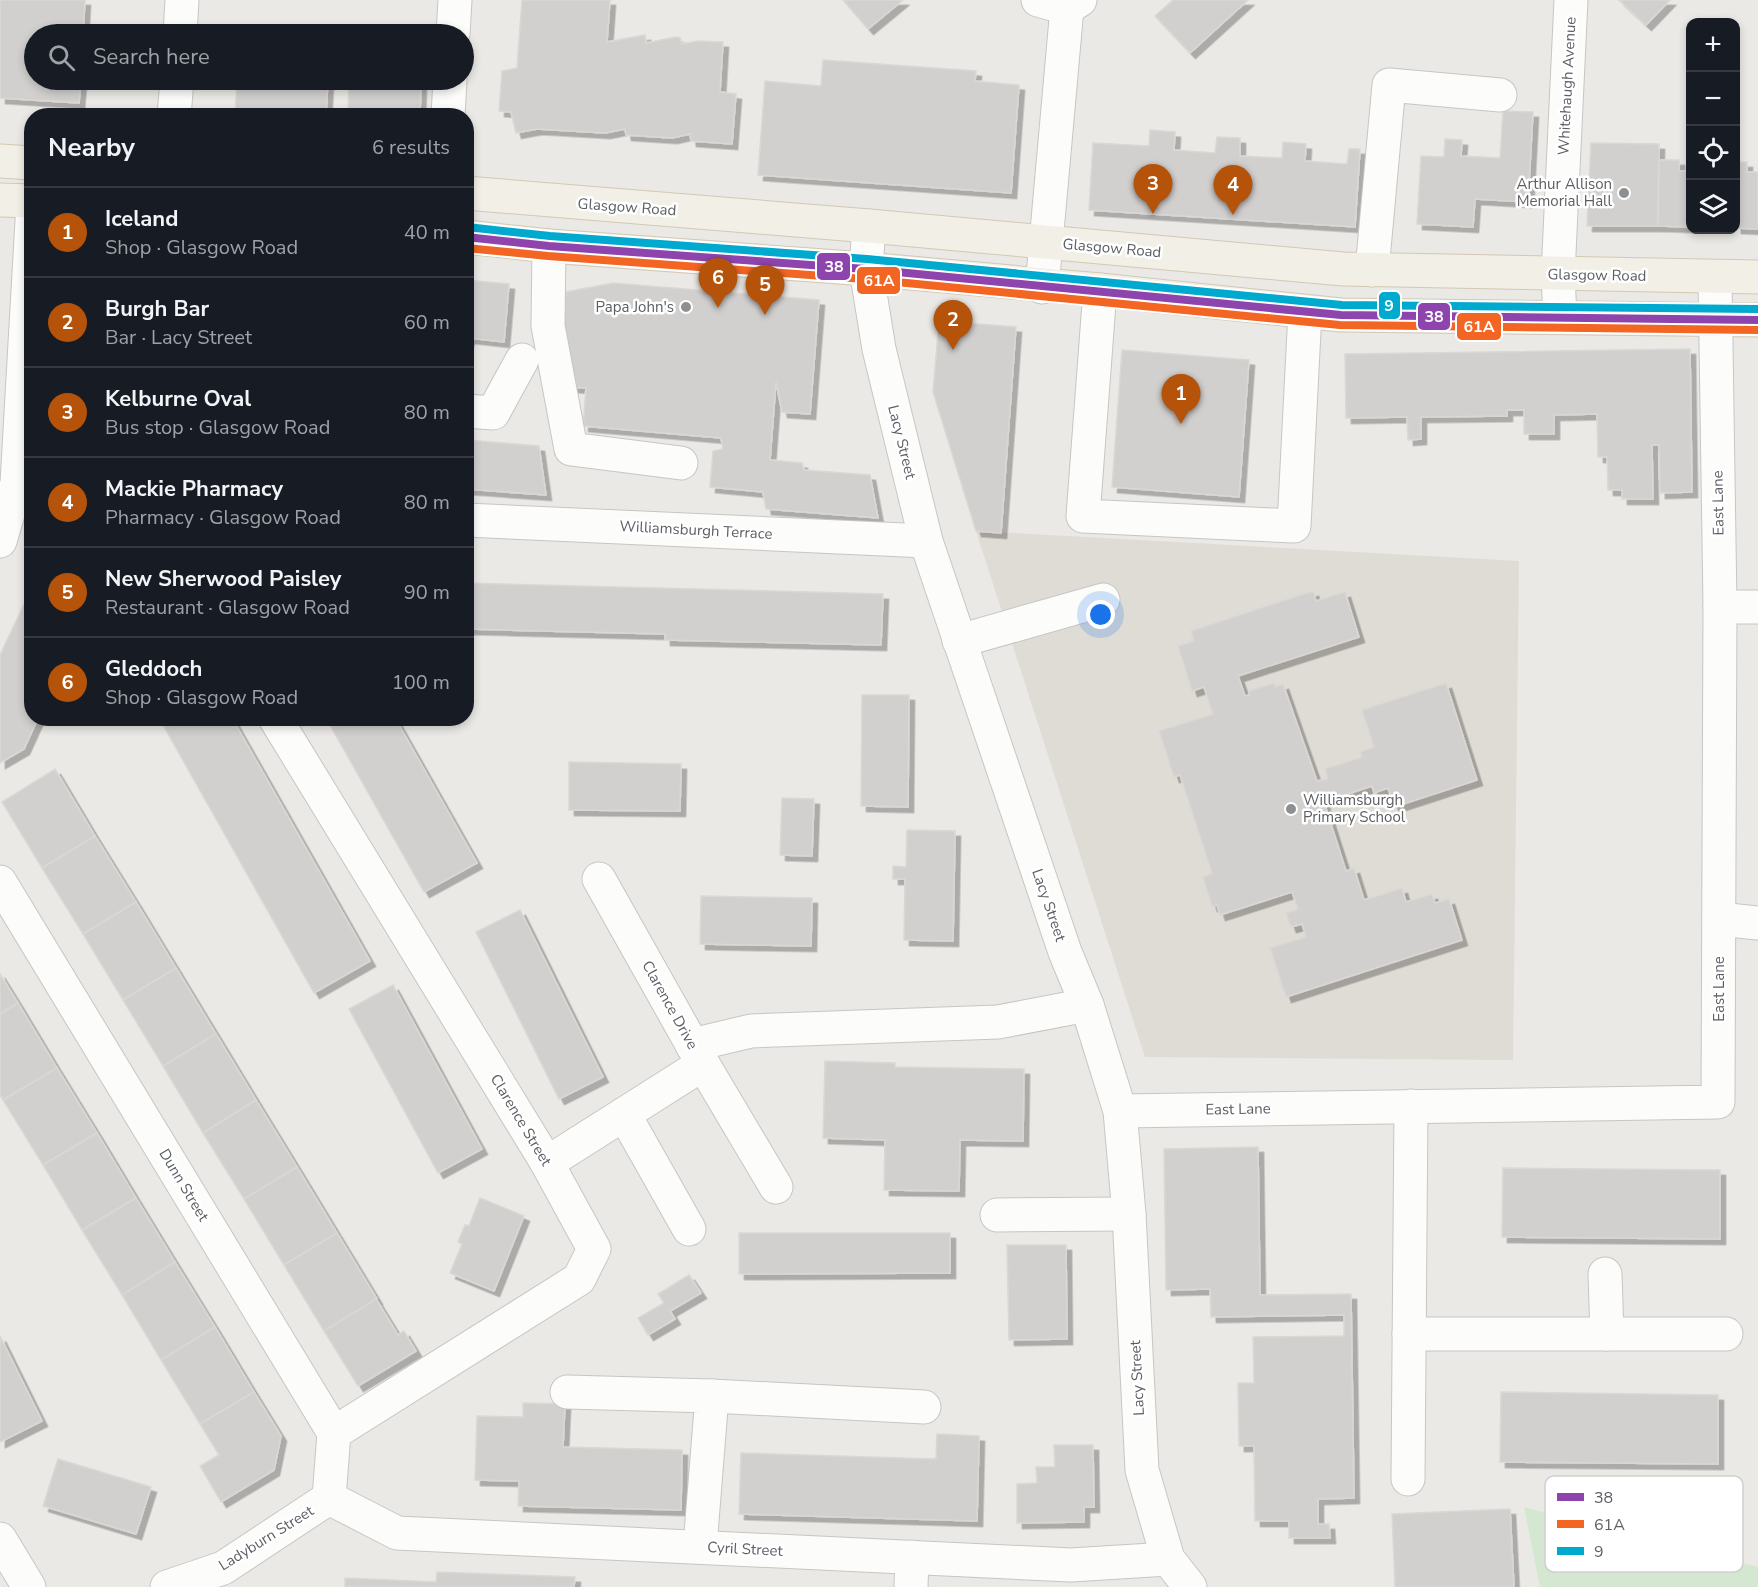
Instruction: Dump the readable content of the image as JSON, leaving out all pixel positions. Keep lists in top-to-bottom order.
{
  "streets": {
    "main road": ["Glasgow Road"],
    "street": [
      "Whitehaugh Avenue",
      "Lacy Street",
      "East Lane",
      "Williamsburgh Terrace",
      "Clarence Drive",
      "Clarence Street",
      "Dunn Street",
      "Ladyburn Street",
      "Cyril Street"
    ]
  },
  "crossings": [
    ["Whitehaugh Avenue", "Glasgow Road"],
    ["Glasgow Road", "Lacy Street"],
    ["Glasgow Road", "East Lane"],
    ["Lacy Street", "East Lane"],
    ["Lacy Street", "Williamsburgh Terrace"],
    ["Lacy Street", "Cyril Street"],
    ["Clarence Drive", "Clarence Street"],
    ["Clarence Street", "Dunn Street"],
    ["Ladyburn Street", "Cyril Street"]
  ],
  "places": ["Arthur Allison Memorial Hall", "Papa John's", "Williamsburgh Primary School"],
  "lines": ["transit line 9", "transit line 38", "transit line 61A"],
  "legend": ["38", "61A", "9"],
  "page": {
    "map_buttons": ["+", "−"],
    "search": "Search here",
    "heading": ["Nearby", "6 results"],
    "pins": [
      "3",
      "4",
      "6",
      "5",
      "2",
      "1"
    ],
    "list": [
      {
        "mark": "1",
        "name": "Iceland",
        "note": "Shop · Glasgow Road",
        "value": "40 m"
      },
      {
        "mark": "2",
        "name": "Burgh Bar",
        "note": "Bar · Lacy Street",
        "value": "60 m"
      },
      {
        "mark": "3",
        "name": "Kelburne Oval",
        "note": "Bus stop · Glasgow Road",
        "value": "80 m"
      },
      {
        "mark": "4",
        "name": "Mackie Pharmacy",
        "note": "Pharmacy · Glasgow Road",
        "value": "80 m"
      },
      {
        "mark": "5",
        "name": "New Sherwood Paisley",
        "note": "Restaurant · Glasgow Road",
        "value": "90 m"
      },
      {
        "mark": "6",
        "name": "Gleddoch",
        "note": "Shop · Glasgow Road",
        "value": "100 m"
      }
    ]
  }
}
